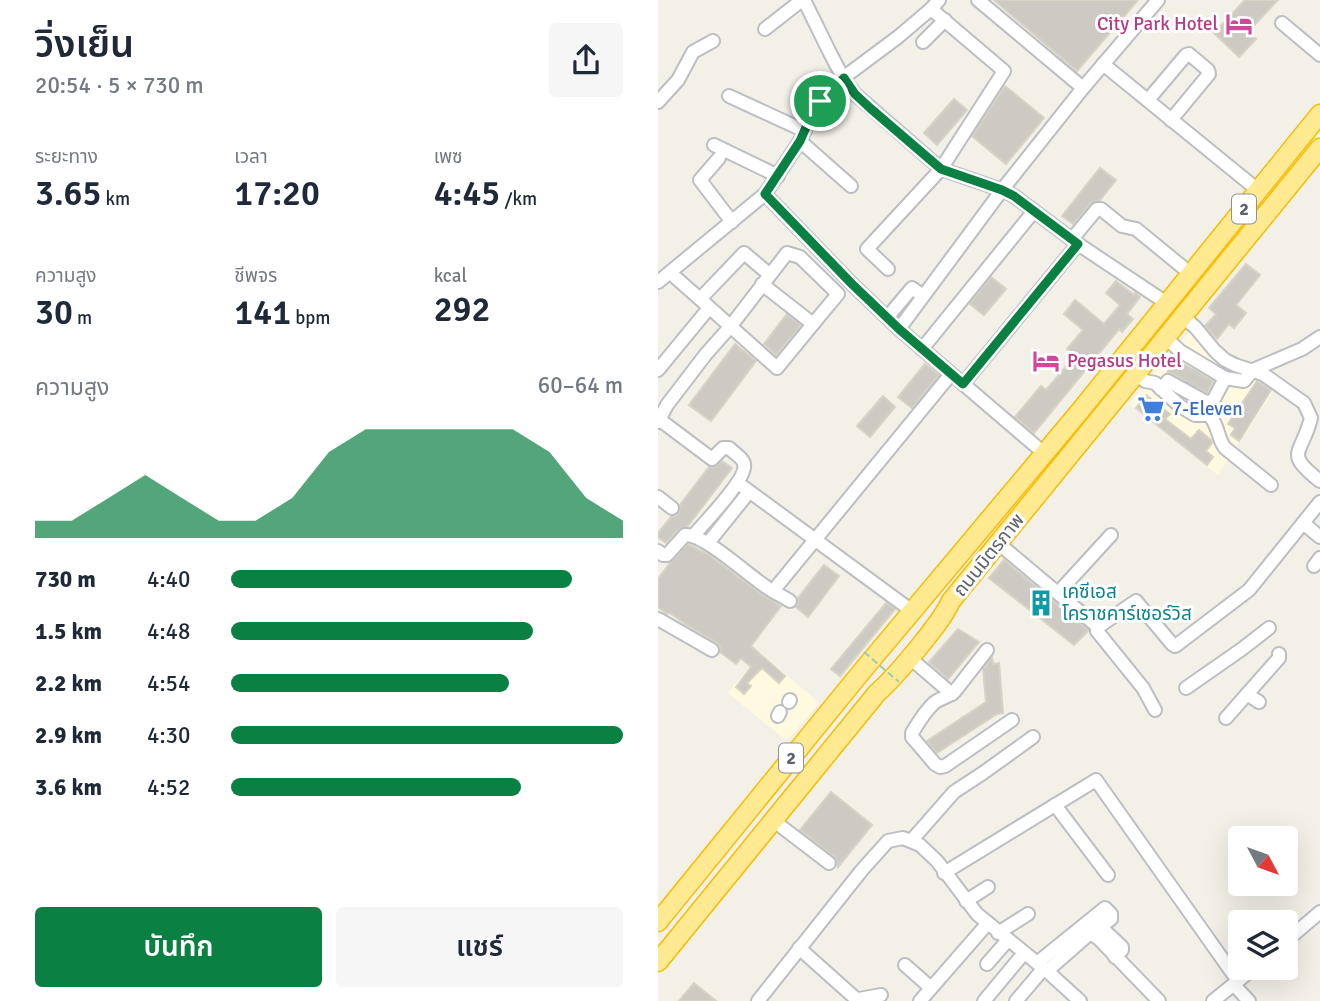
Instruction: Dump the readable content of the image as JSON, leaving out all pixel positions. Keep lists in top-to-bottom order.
{
  "streets": {
    "highway": ["2", "ถนนมิตรภาพ"]
  },
  "places": {
    "hotel": ["City Park Hotel", "Pegasus Hotel"],
    "supermarket": ["7-Eleven"],
    "building": ["เคซีเอส โคราชคาร์เซอร์วิส"]
  },
  "north": "bottom right",
  "page": {
    "heading": ["วิ่งเย็น", "20:54 · 5 × 730 m"],
    "stats": [
      ["ระยะทาง", "3.65 km"],
      ["เวลา", "17:20"],
      ["เพซ", "4:45 /km"],
      ["ความสูง", "30 m"],
      ["ชีพจร", "141 bpm"],
      ["kcal", "292"]
    ],
    "chart": ["ความสูง", "60–64 m"],
    "list": [
      {
        "name": "730 m",
        "note": "4:40"
      },
      {
        "name": "1.5 km",
        "note": "4:48"
      },
      {
        "name": "2.2 km",
        "note": "4:54"
      },
      {
        "name": "2.9 km",
        "note": "4:30"
      },
      {
        "name": "3.6 km",
        "note": "4:52"
      }
    ],
    "buttons": ["บันทึก", "แชร์"]
  }
}
